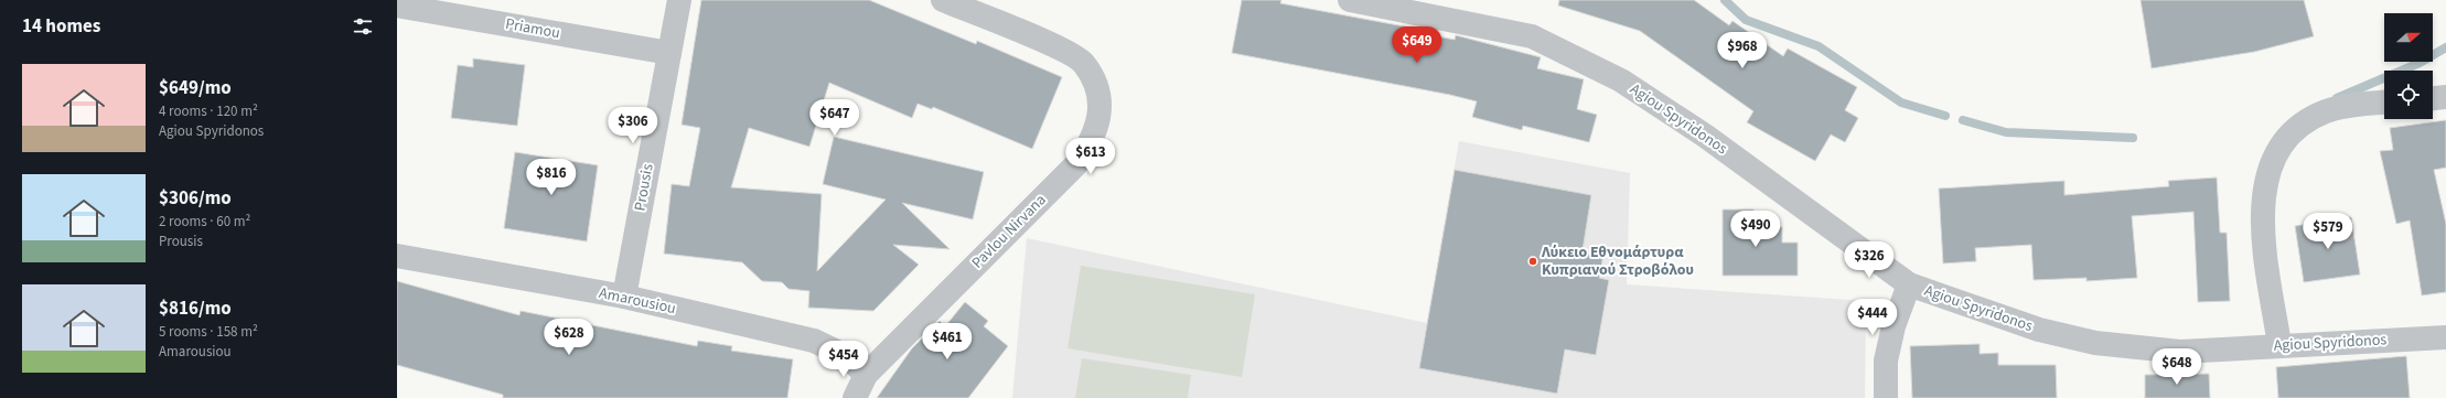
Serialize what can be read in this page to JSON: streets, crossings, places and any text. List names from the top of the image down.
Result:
{
  "streets": {
    "street": [
      "Priamou",
      "Agiou Spyridonos",
      "Prousis",
      "Pavlou Nirvana",
      "Amarousiou"
    ]
  },
  "crossings": [
    ["Priamou", "Prousis"],
    ["Prousis", "Amarousiou"],
    ["Pavlou Nirvana", "Amarousiou"]
  ],
  "places": ["Λύκειο Εθνομάρτυρα Κυπριανού Στροβόλου"],
  "north": "right",
  "page": {
    "heading": "14 homes",
    "price": [
      "$649",
      "$968",
      "$647",
      "$306",
      "$613",
      "$816",
      "$490",
      "$579",
      "$326",
      "$444",
      "$628",
      "$461",
      "$454",
      "$648"
    ],
    "list": [
      {
        "name": "$649/mo",
        "note": "4 rooms · 120 m² · Agiou Spyridonos"
      },
      {
        "name": "$306/mo",
        "note": "2 rooms · 60 m² · Prousis"
      },
      {
        "name": "$816/mo",
        "note": "5 rooms · 158 m² · Amarousiou"
      }
    ]
  }
}
